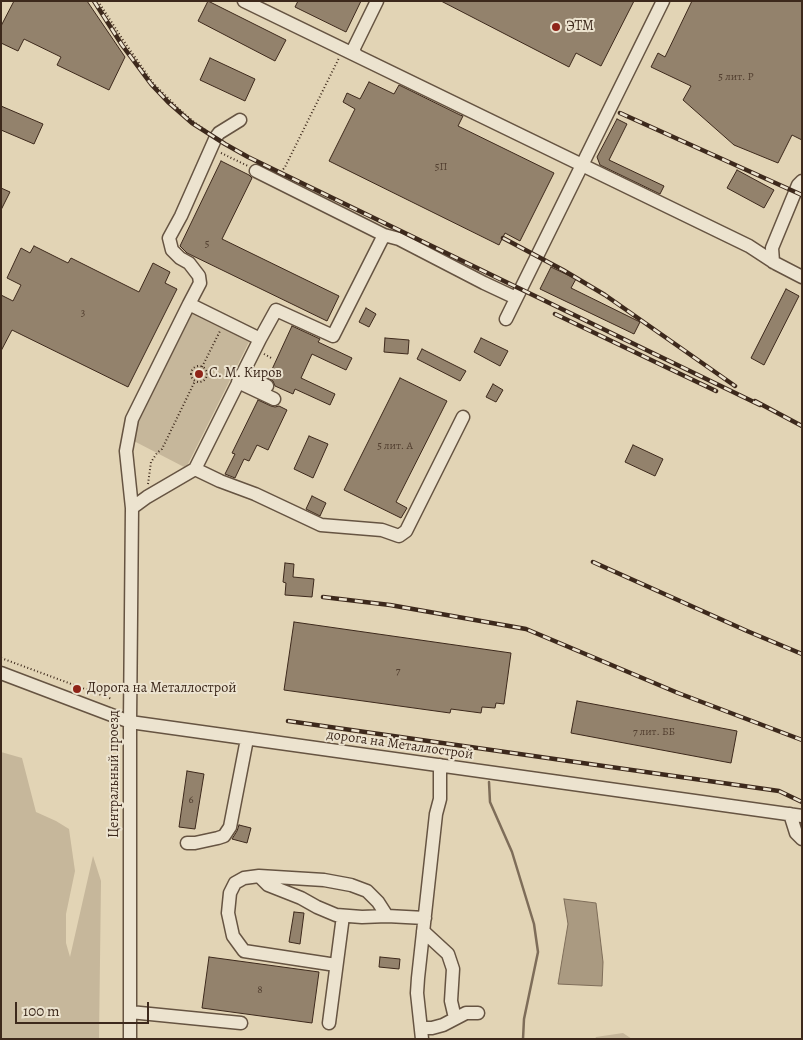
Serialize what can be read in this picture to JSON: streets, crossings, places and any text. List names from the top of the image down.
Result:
{
  "streets": {
    "street": ["дорога на Металлострой", "Центральный проезд"]
  },
  "crossings": [
    ["дорога на Металлострой", "Центральный проезд"]
  ],
  "places": ["ЭТМ", "С. М. Киров", "Дорога на Металлострой"],
  "house_numbers": [
    "5 лит. Р",
    "5П",
    "5",
    "3",
    "5 лит. А",
    "7",
    "7 лит. ББ",
    "6",
    "8"
  ],
  "scale_bar": "100 m"
}
